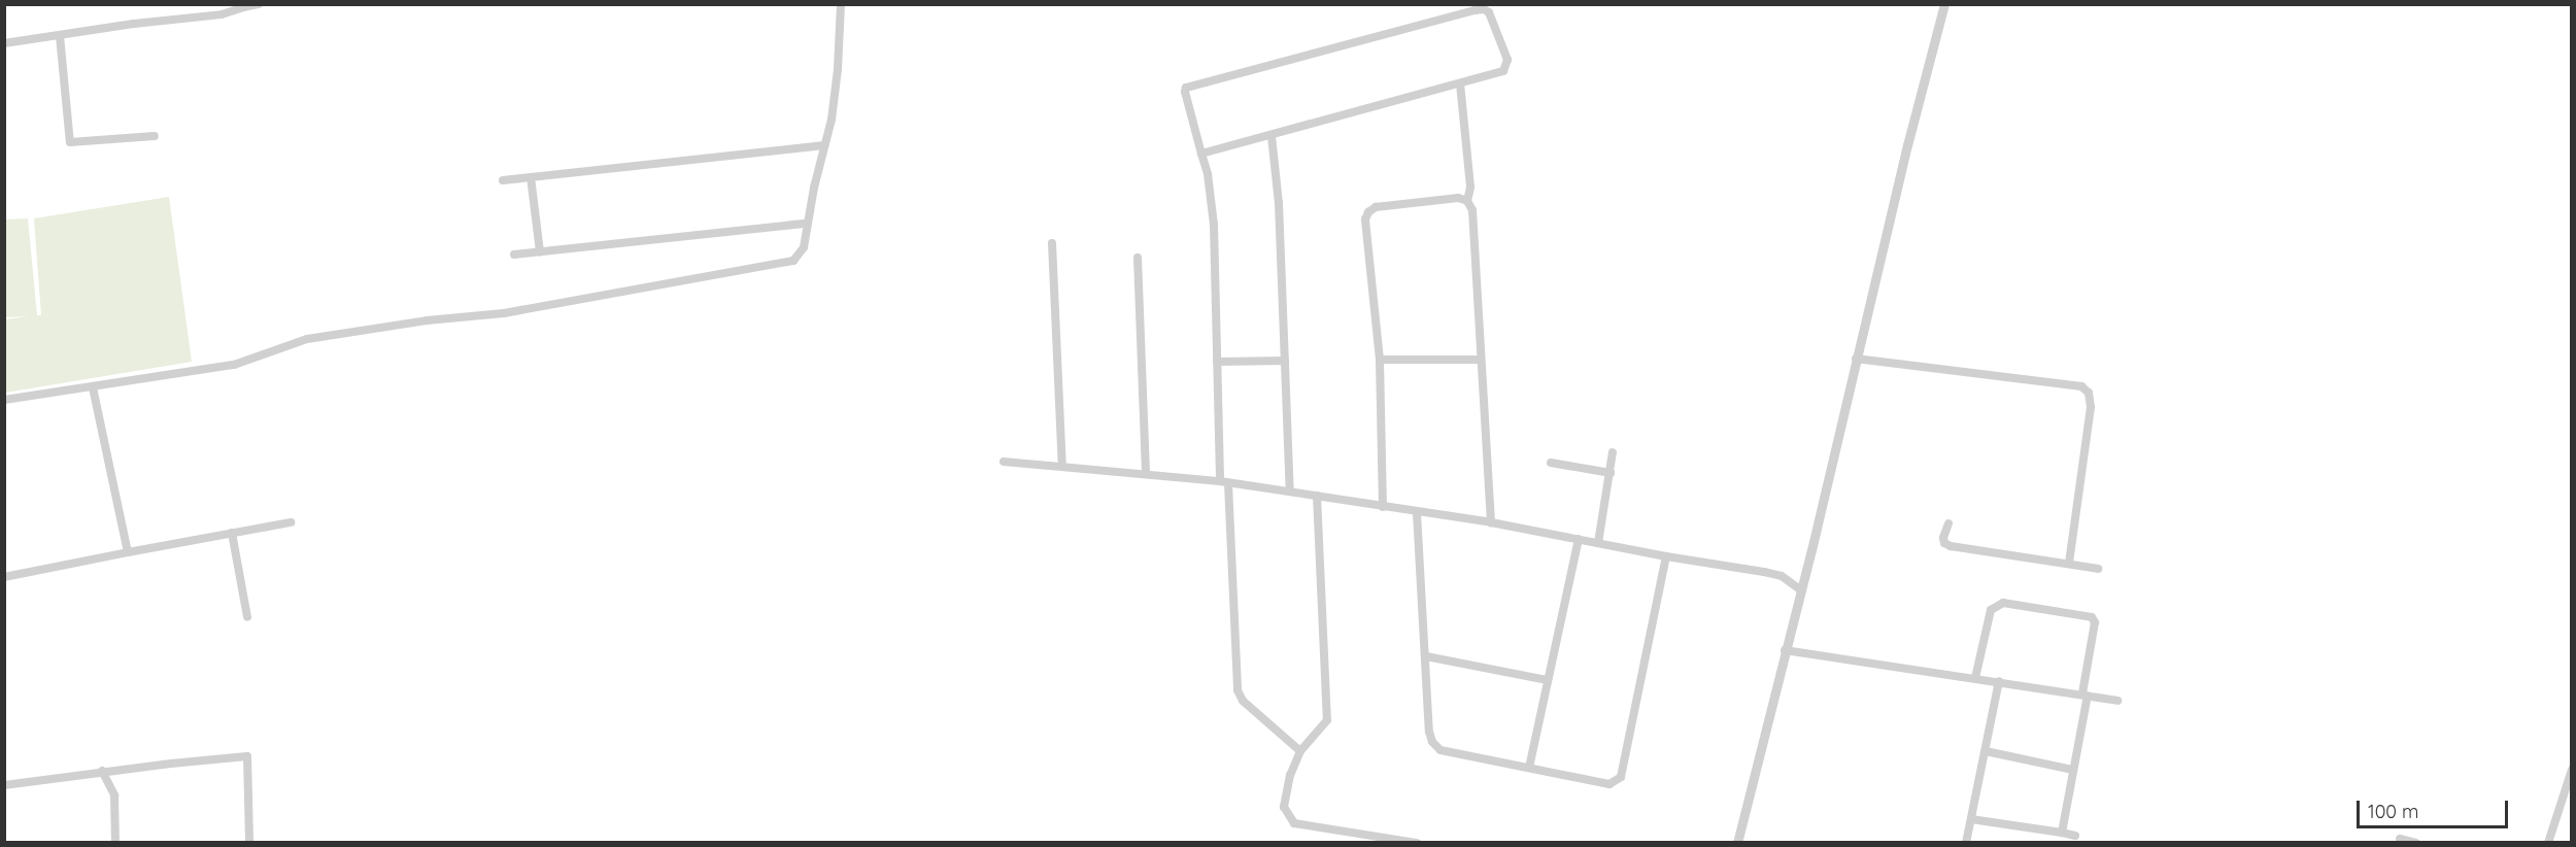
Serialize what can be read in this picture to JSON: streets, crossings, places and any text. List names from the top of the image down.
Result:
{
  "scale_bar": "100 m"
}
